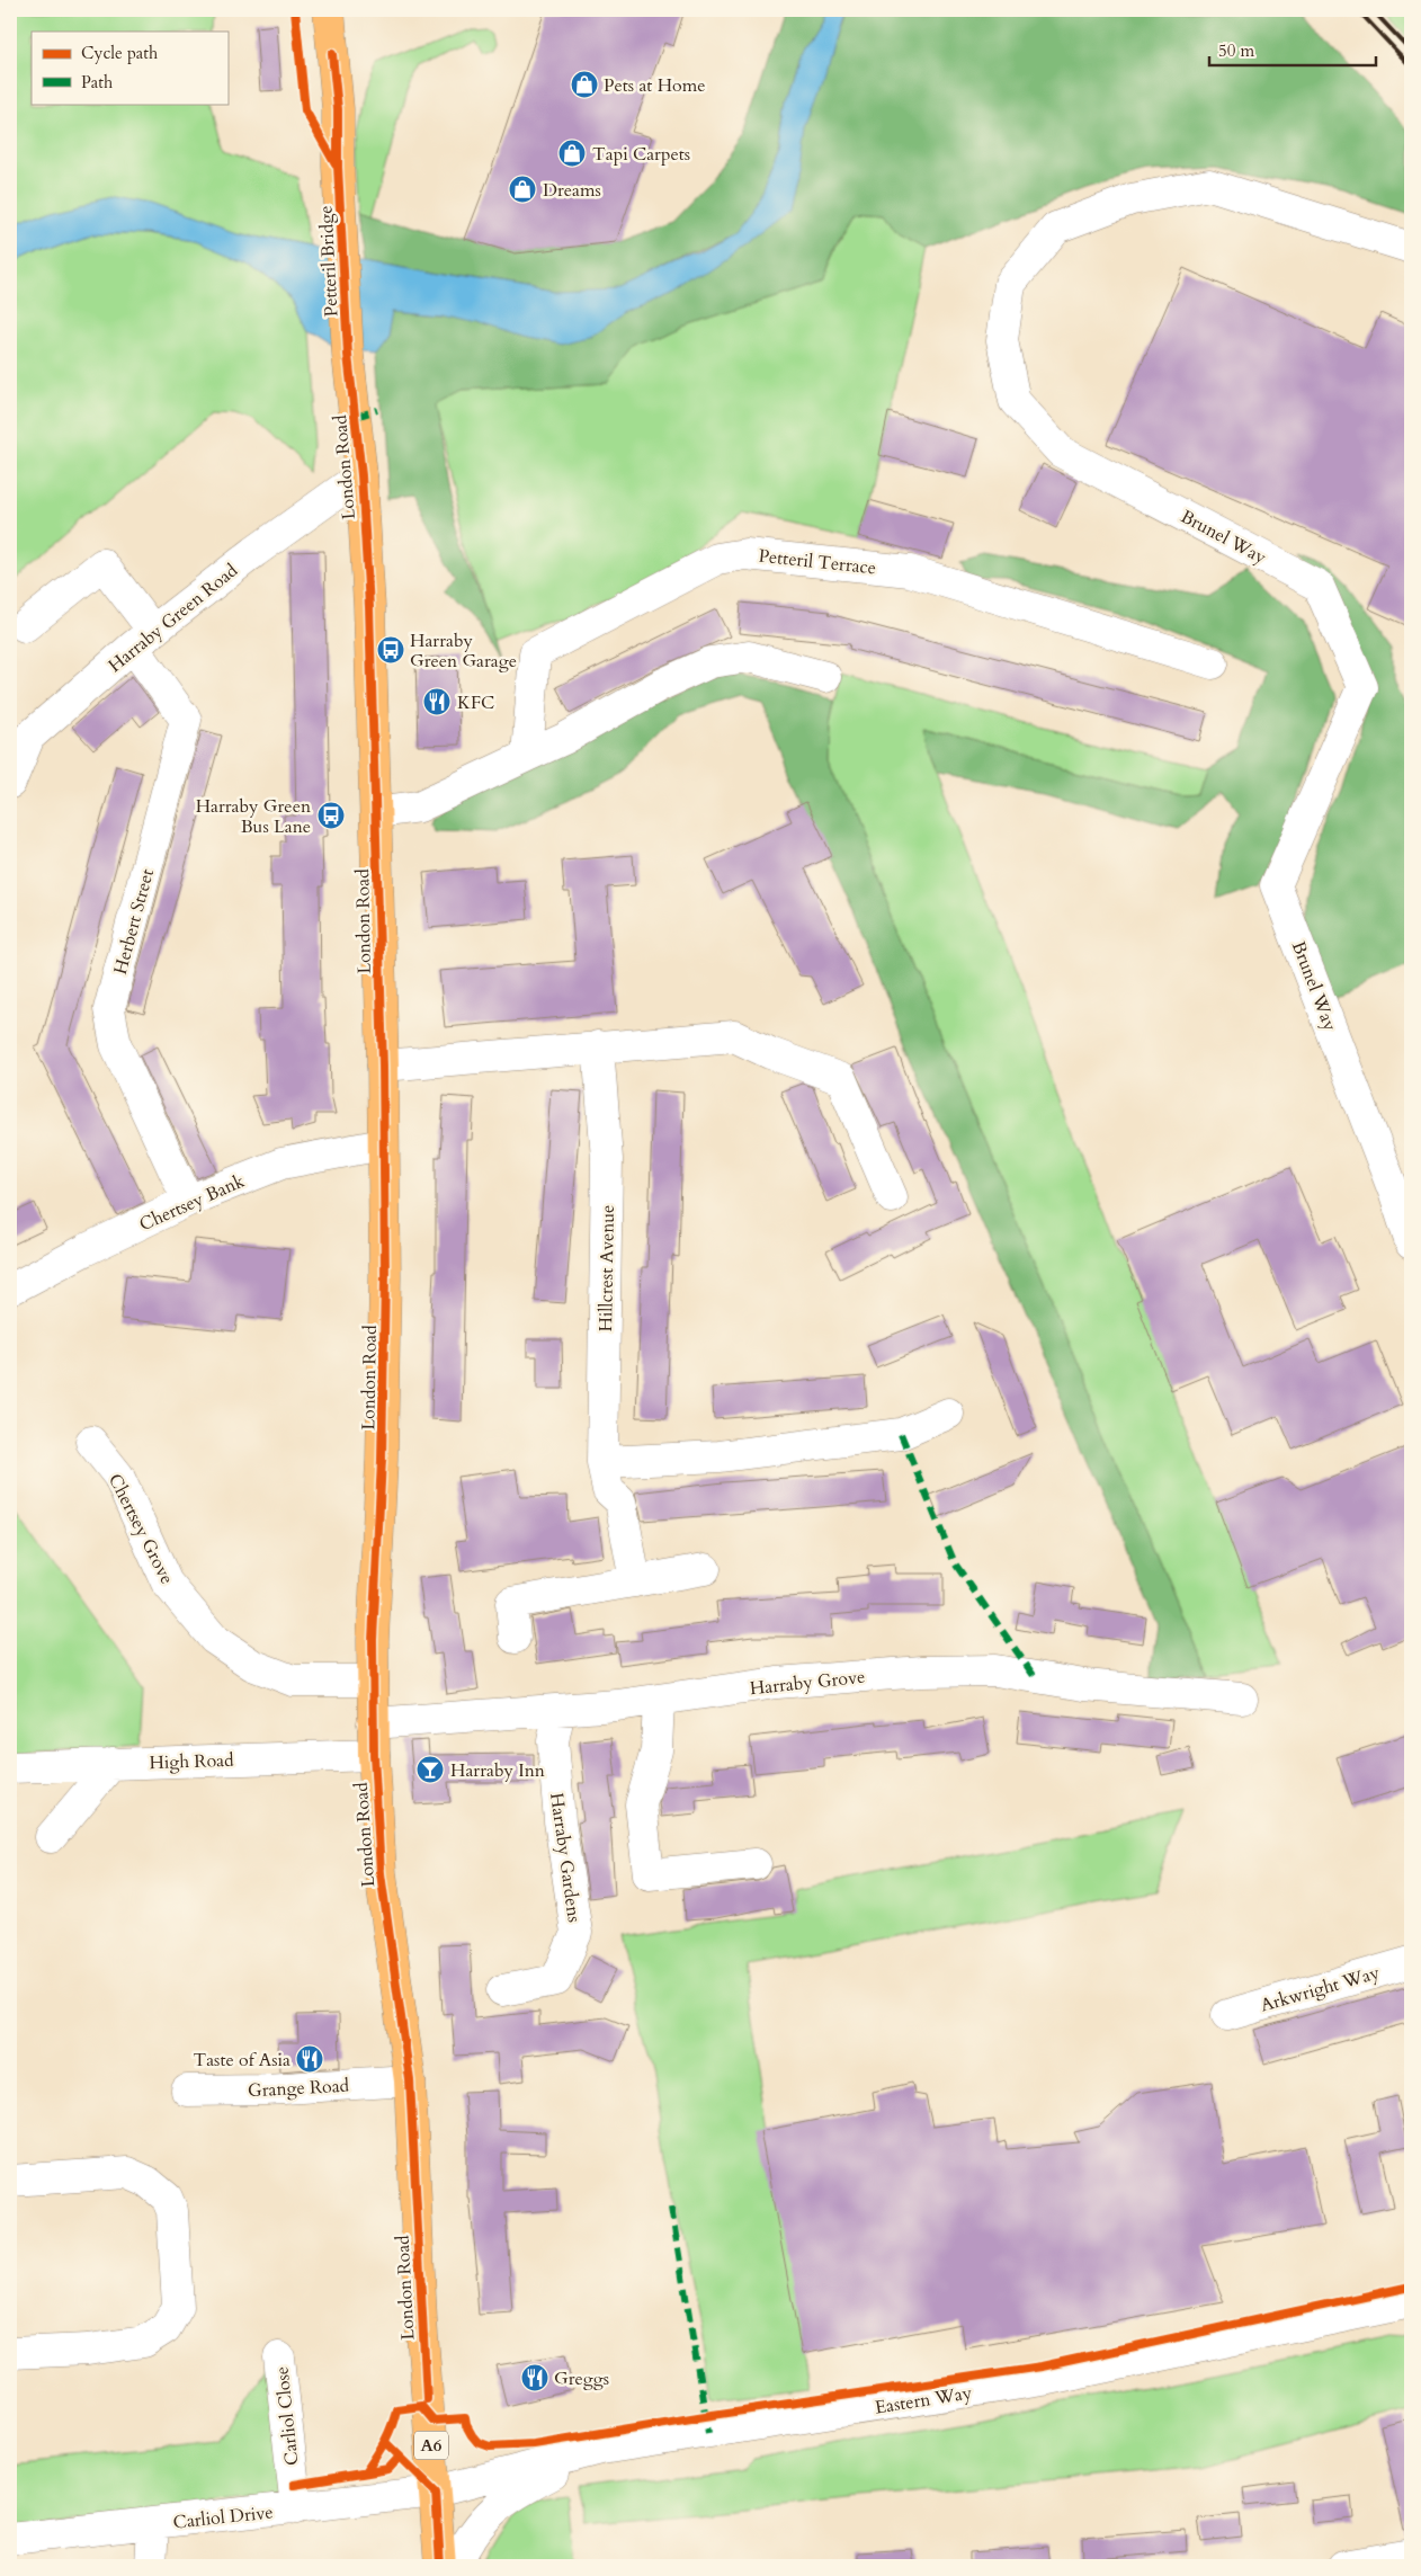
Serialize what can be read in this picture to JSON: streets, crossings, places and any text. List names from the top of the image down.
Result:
{
  "streets": {
    "main road": ["Petteril Bridge", "London Road", "A6"],
    "street": [
      "Brunel Way",
      "Petteril Terrace",
      "Harraby Green Road",
      "Herbert Street",
      "Chertsey Bank",
      "Hillcrest Avenue",
      "Chertsey Grove",
      "Harraby Grove",
      "High Road",
      "Harraby Gardens",
      "Arkwright Way",
      "Grange Road",
      "Eastern Way",
      "Carliol Close",
      "Carliol Drive"
    ]
  },
  "crossings": [
    ["Petteril Bridge", "London Road"],
    ["London Road", "Harraby Green Road"],
    ["London Road", "Chertsey Bank"],
    ["London Road", "Chertsey Grove"],
    ["London Road", "Harraby Grove"],
    ["London Road", "High Road"],
    ["London Road", "Grange Road"],
    ["London Road", "Eastern Way"],
    ["London Road", "Carliol Drive"],
    ["Harraby Green Road", "Herbert Street"],
    ["Herbert Street", "Chertsey Bank"],
    ["Harraby Grove", "Harraby Gardens"],
    ["Eastern Way", "Carliol Drive"],
    ["Carliol Close", "Carliol Drive"]
  ],
  "places": {
    "shop": ["Pets at Home", "Tapi Carpets", "Dreams"],
    "bus stop": ["Harraby Green Garage", "Harraby Green Bus Lane"],
    "restaurant": ["KFC", "Taste of Asia", "Greggs"],
    "bar": ["Harraby Inn"]
  },
  "legend": ["Cycle path", "Path"],
  "scale_bar": "50 m"
}
